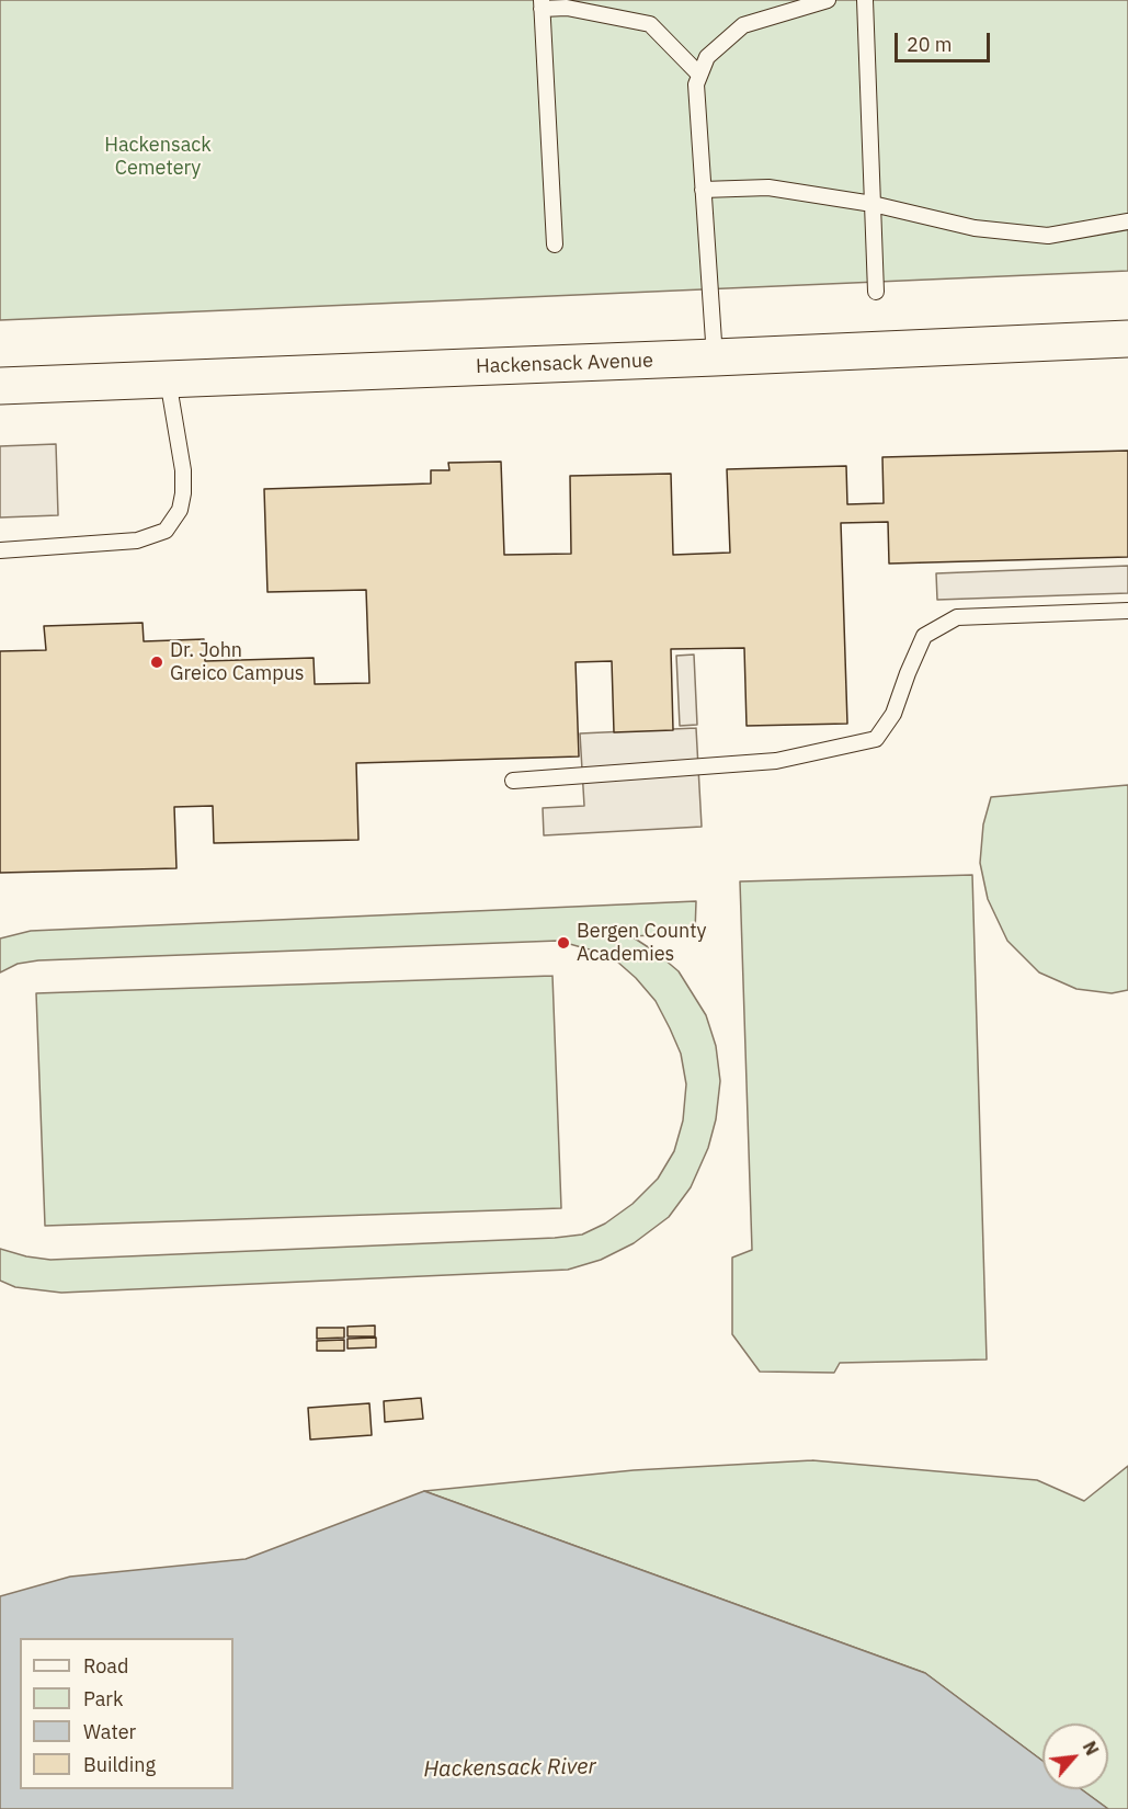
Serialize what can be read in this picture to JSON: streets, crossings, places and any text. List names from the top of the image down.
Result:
{
  "streets": {
    "main road": ["Hackensack Avenue"]
  },
  "water": ["Hackensack River"],
  "parks": ["Hackensack Cemetery"],
  "places": ["Dr. John Greico Campus", "Bergen County Academies"],
  "legend": [
    "Road",
    "Park",
    "Water",
    "Building"
  ],
  "scale_bar": "20 m",
  "north": "top right"
}
